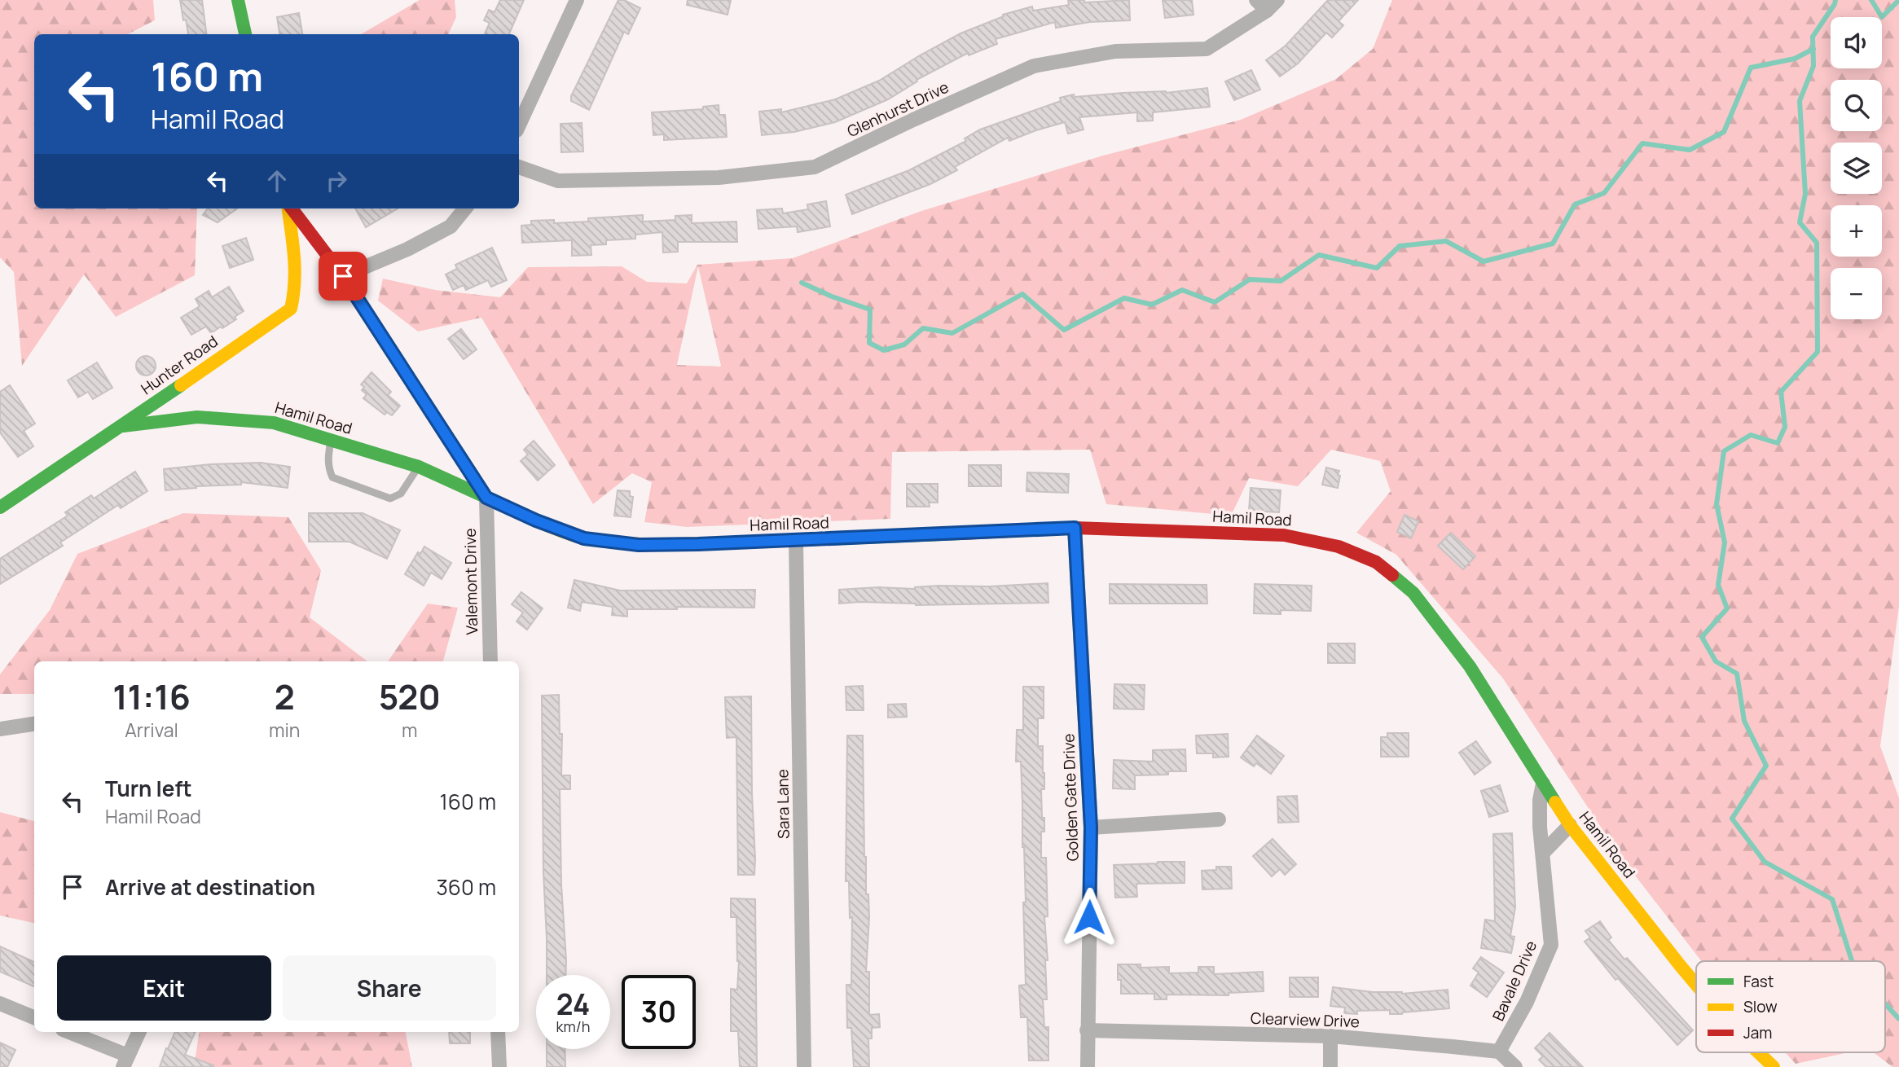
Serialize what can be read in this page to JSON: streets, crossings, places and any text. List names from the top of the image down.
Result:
{
  "streets": {
    "street": [
      "Glenhurst Drive",
      "Hunter Road",
      "Hamil Road",
      "Valemont Drive",
      "Golden Gate Drive",
      "Sara Lane",
      "Bavale Drive",
      "Clearview Drive"
    ]
  },
  "crossings": [
    ["Hunter Road", "Hamil Road"],
    ["Hamil Road", "Valemont Drive"],
    ["Hamil Road", "Golden Gate Drive"],
    ["Hamil Road", "Sara Lane"],
    ["Hamil Road", "Bavale Drive"],
    ["Golden Gate Drive", "Clearview Drive"],
    ["Bavale Drive", "Clearview Drive"]
  ],
  "legend": ["Fast", "Slow", "Jam"],
  "page": {
    "map_buttons": ["+", "−"],
    "turn": ["160 m", "Hamil Road"],
    "eta": [
      "11:16",
      "Arrival",
      "2",
      "min",
      "520",
      "m"
    ],
    "list": [
      {
        "name": "Turn left",
        "note": "Hamil Road",
        "value": "160 m"
      },
      {
        "name": "Arrive at destination",
        "value": "360 m"
      }
    ],
    "buttons": ["Exit", "Share"],
    "speed": "24 km/h",
    "limit": "30"
  }
}
